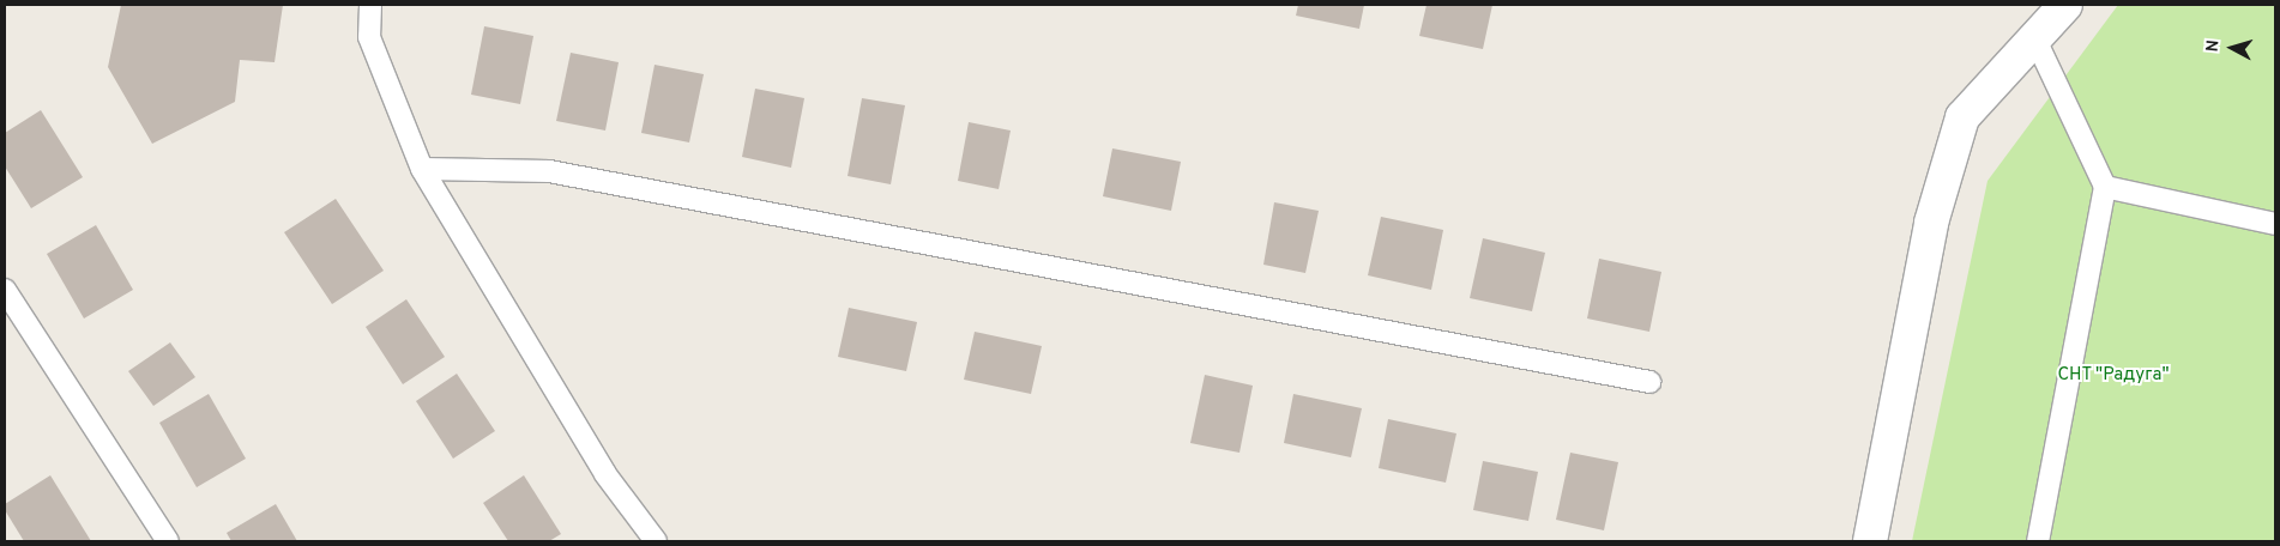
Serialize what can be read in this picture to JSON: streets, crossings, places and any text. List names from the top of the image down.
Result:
{
  "parks": ["СНТ \"Радуга\""],
  "north": "left"
}
